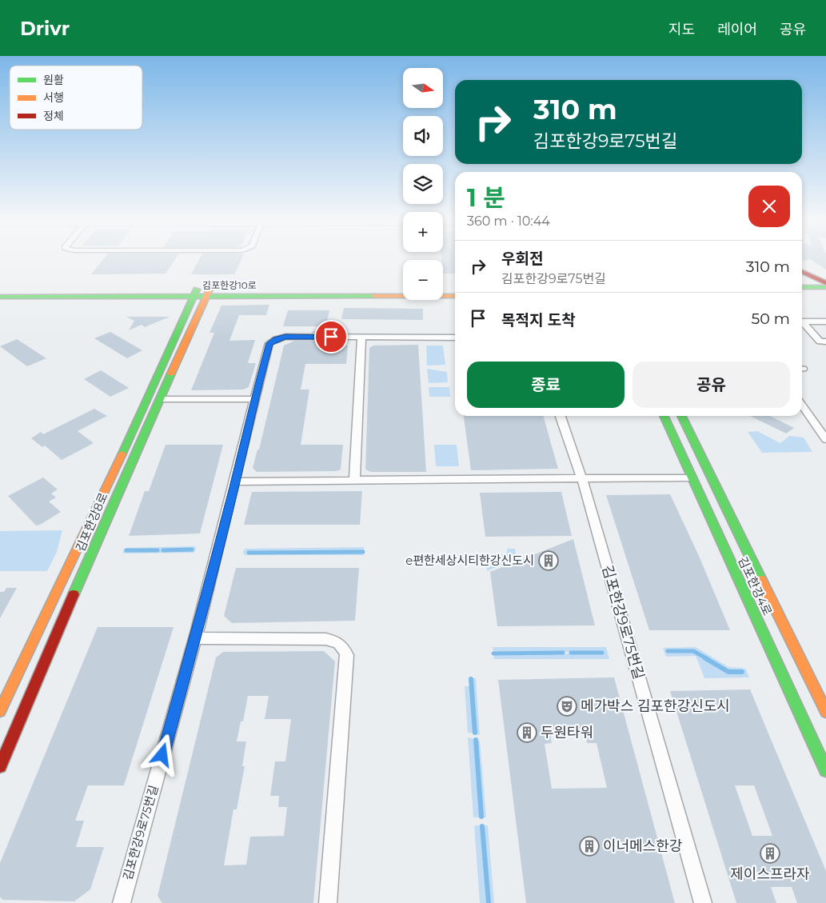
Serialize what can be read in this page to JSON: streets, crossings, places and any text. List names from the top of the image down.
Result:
{
  "streets": {
    "street": [
      "김포한강10로",
      "김포한강8로",
      "김포한강4로",
      "김포한강9로75번길"
    ]
  },
  "crossings": [
    ["김포한강10로", "김포한강8로"]
  ],
  "places": {
    "building": [
      "e편한세상시티한강신도시",
      "두원타워",
      "이너메스한강",
      "제이스프라자"
    ],
    "theatre": ["메가박스 김포한강신도시"]
  },
  "legend": ["원활", "서행", "정체"],
  "north": "right",
  "page": {
    "header": "Drivr",
    "nav": ["지도", "레이어", "공유"],
    "map_buttons": ["+", "−"],
    "turn": ["310 m", "김포한강9로75번길"],
    "heading": ["1 분", "360 m · 10:44"],
    "list": [
      {
        "name": "우회전",
        "note": "김포한강9로75번길",
        "value": "310 m"
      },
      {
        "name": "목적지 도착",
        "value": "50 m"
      }
    ],
    "buttons": ["종료", "공유"]
  }
}
